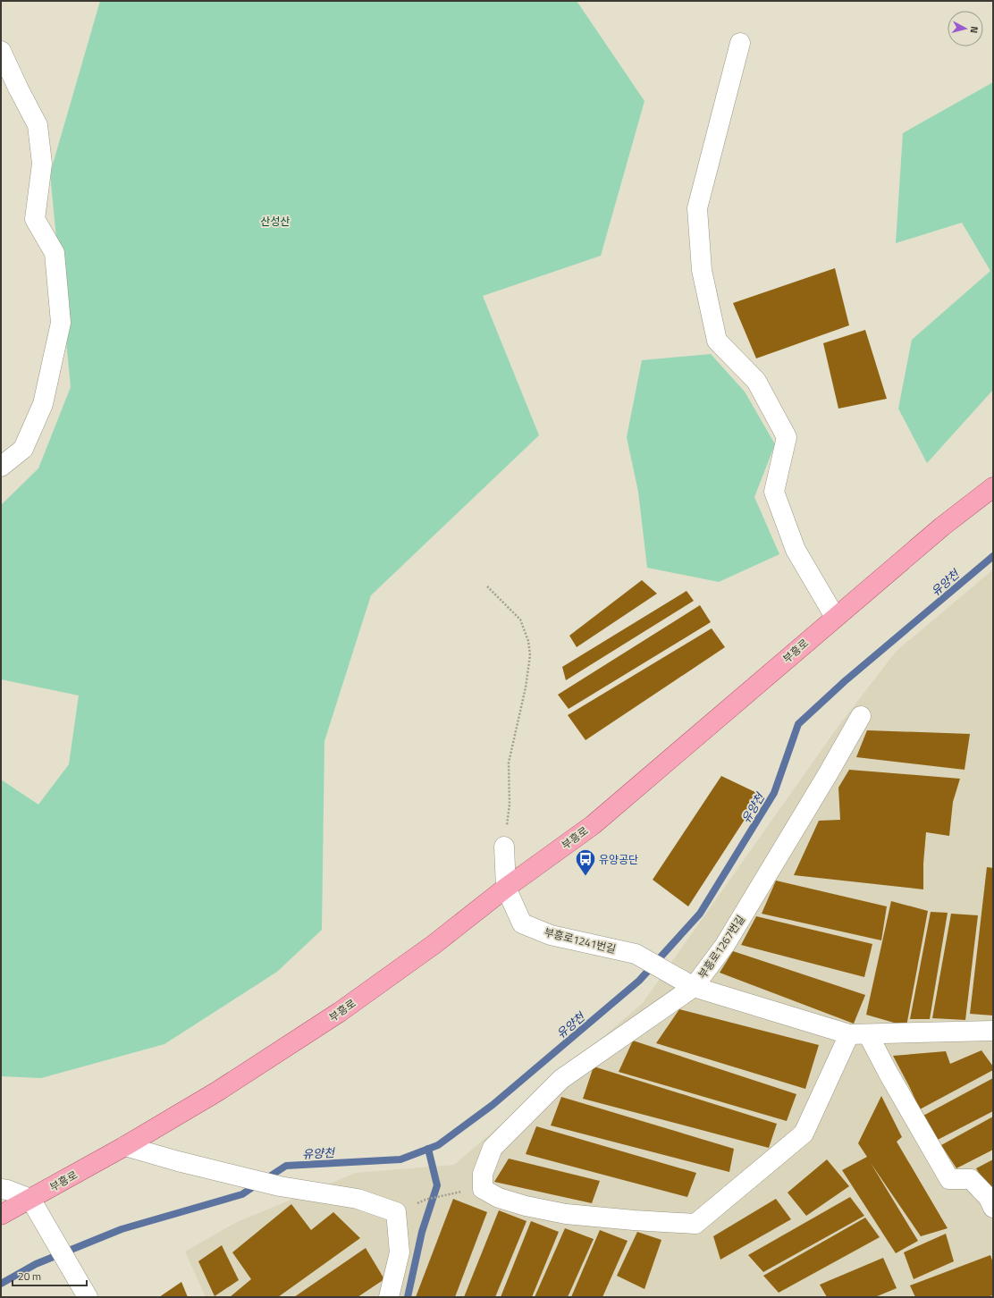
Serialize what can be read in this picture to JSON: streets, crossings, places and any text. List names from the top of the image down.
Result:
{
  "streets": {
    "main road": ["부흥로"],
    "street": ["부흥로1241번길", "부흥로1267번길"]
  },
  "crossings": [
    ["부흥로", "부흥로1241번길"],
    ["부흥로1241번길", "부흥로1267번길"]
  ],
  "water": ["유양천"],
  "parks": ["산성산"],
  "places": {
    "bus stop": ["유양공단"]
  },
  "scale_bar": "20 m",
  "north": "right"
}
